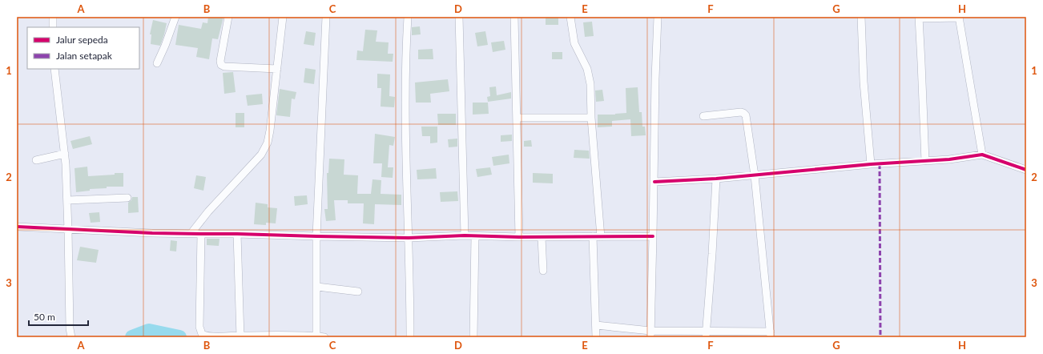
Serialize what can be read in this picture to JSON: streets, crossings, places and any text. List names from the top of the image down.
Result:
{
  "legend": ["Jalur sepeda", "Jalan setapak"],
  "scale_bar": "50 m",
  "grid": {
    "columns": [
      "A",
      "B",
      "C",
      "D",
      "E",
      "F",
      "G",
      "H"
    ],
    "rows": ["1", "2", "3"]
  }
}
